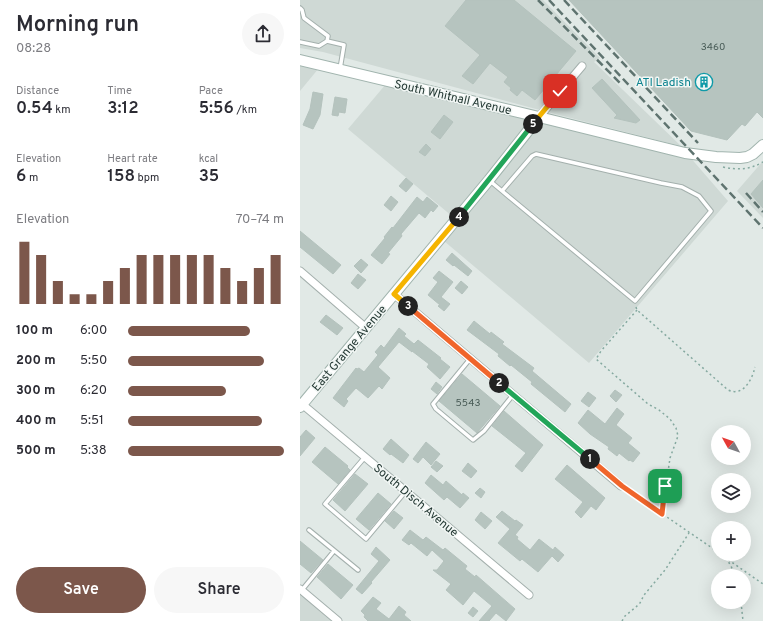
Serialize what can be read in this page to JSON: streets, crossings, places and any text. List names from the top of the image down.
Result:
{
  "streets": {
    "street": ["South Whitnall Avenue", "East Grange Avenue", "South Disch Avenue"]
  },
  "crossings": [
    ["South Whitnall Avenue", "East Grange Avenue"],
    ["East Grange Avenue", "South Disch Avenue"]
  ],
  "places": {
    "building": ["ATI Ladish"]
  },
  "house_numbers": ["3460", "5543"],
  "north": "top left",
  "page": {
    "heading": ["Morning run", "08:28"],
    "stats": [
      ["Distance", "0.54 km"],
      ["Time", "3:12"],
      ["Pace", "5:56 /km"],
      ["Elevation", "6 m"],
      ["Heart rate", "158 bpm"],
      ["kcal", "35"]
    ],
    "pins": [
      "5",
      "4",
      "3",
      "2",
      "1"
    ],
    "chart": ["Elevation", "70–74 m"],
    "list": [
      {
        "name": "100 m",
        "note": "6:00"
      },
      {
        "name": "200 m",
        "note": "5:50"
      },
      {
        "name": "300 m",
        "note": "6:20"
      },
      {
        "name": "400 m",
        "note": "5:51"
      },
      {
        "name": "500 m",
        "note": "5:38"
      }
    ],
    "map_buttons": ["+", "−"],
    "buttons": ["Save", "Share"]
  }
}
